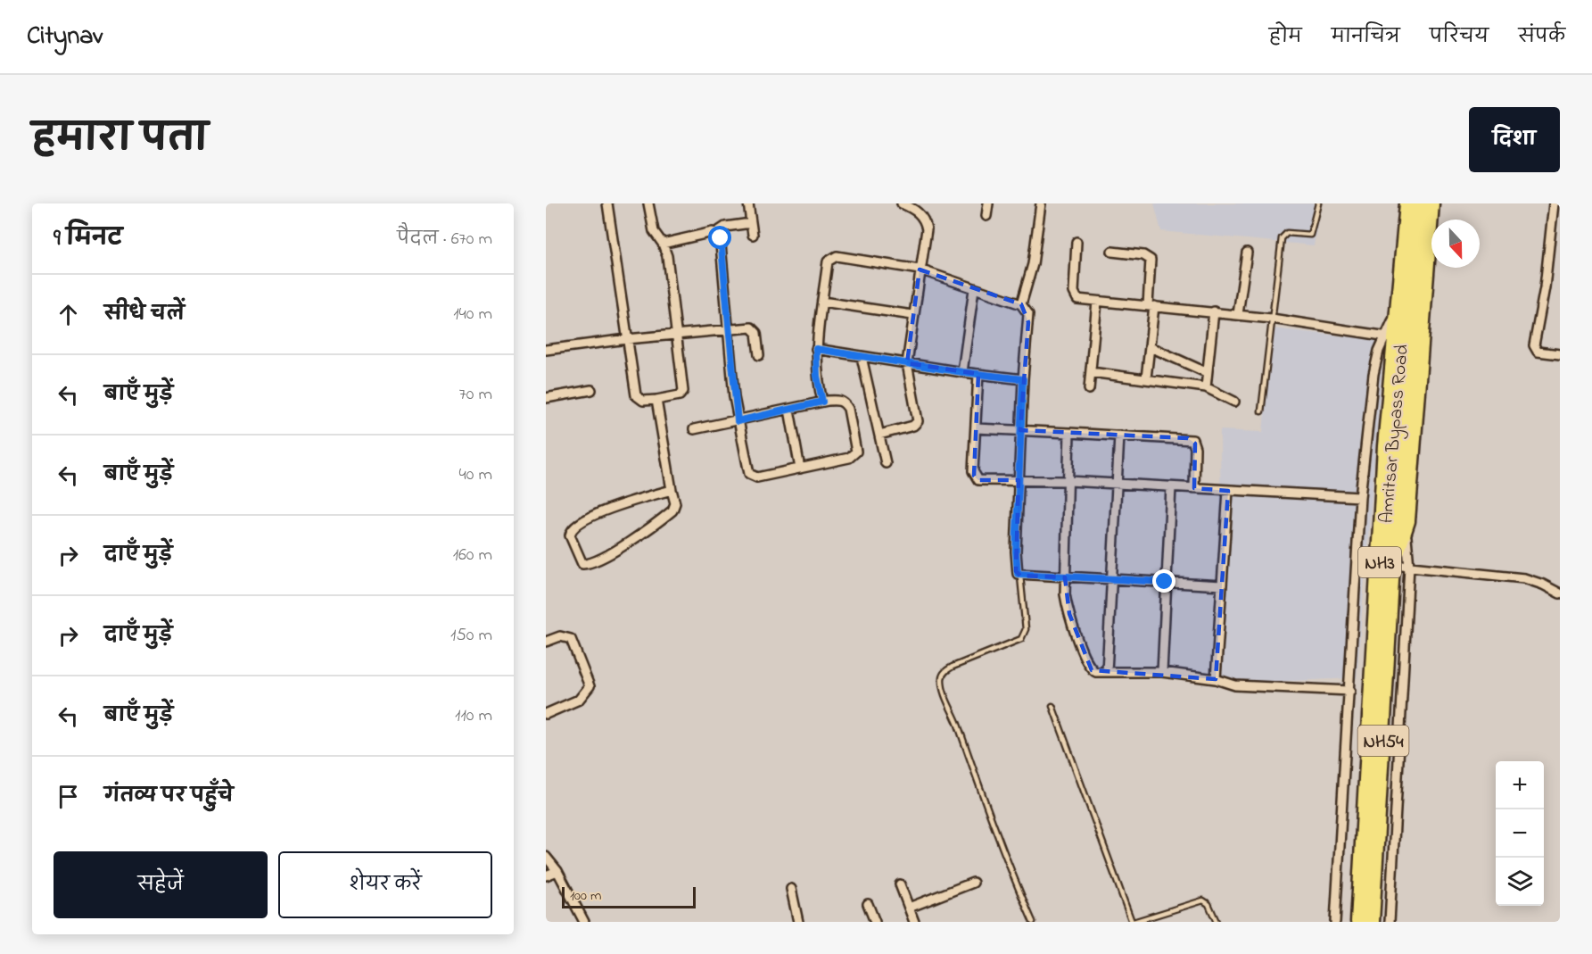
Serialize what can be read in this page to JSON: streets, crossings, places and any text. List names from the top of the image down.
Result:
{
  "streets": {
    "highway": ["Amritsar Bypass Road", "NH3", "NH54"]
  },
  "crossings": [
    ["Amritsar Bypass Road", "NH54"]
  ],
  "scale_bar": "100 m",
  "north": "bottom",
  "page": {
    "header": "Citynav",
    "nav": [
      "होम",
      "मानचित्र",
      "परिचय",
      "संपर्क"
    ],
    "title": "हमारा पता",
    "buttons": [
      "दिशा",
      ["सहेजें", "शेयर करें"]
    ],
    "heading": ["9 मिनट", "पैदल · 670 m"],
    "list": [
      ["सीधे चलें", "140 m"],
      ["बाएँ मुड़ें", "70 m"],
      ["बाएँ मुड़ें", "40 m"],
      ["दाएँ मुड़ें", "160 m"],
      ["दाएँ मुड़ें", "150 m"],
      ["बाएँ मुड़ें", "110 m"],
      "गंतव्य पर पहुँचे"
    ],
    "map_buttons": ["+", "−"],
    "scale": "100 m"
  }
}
